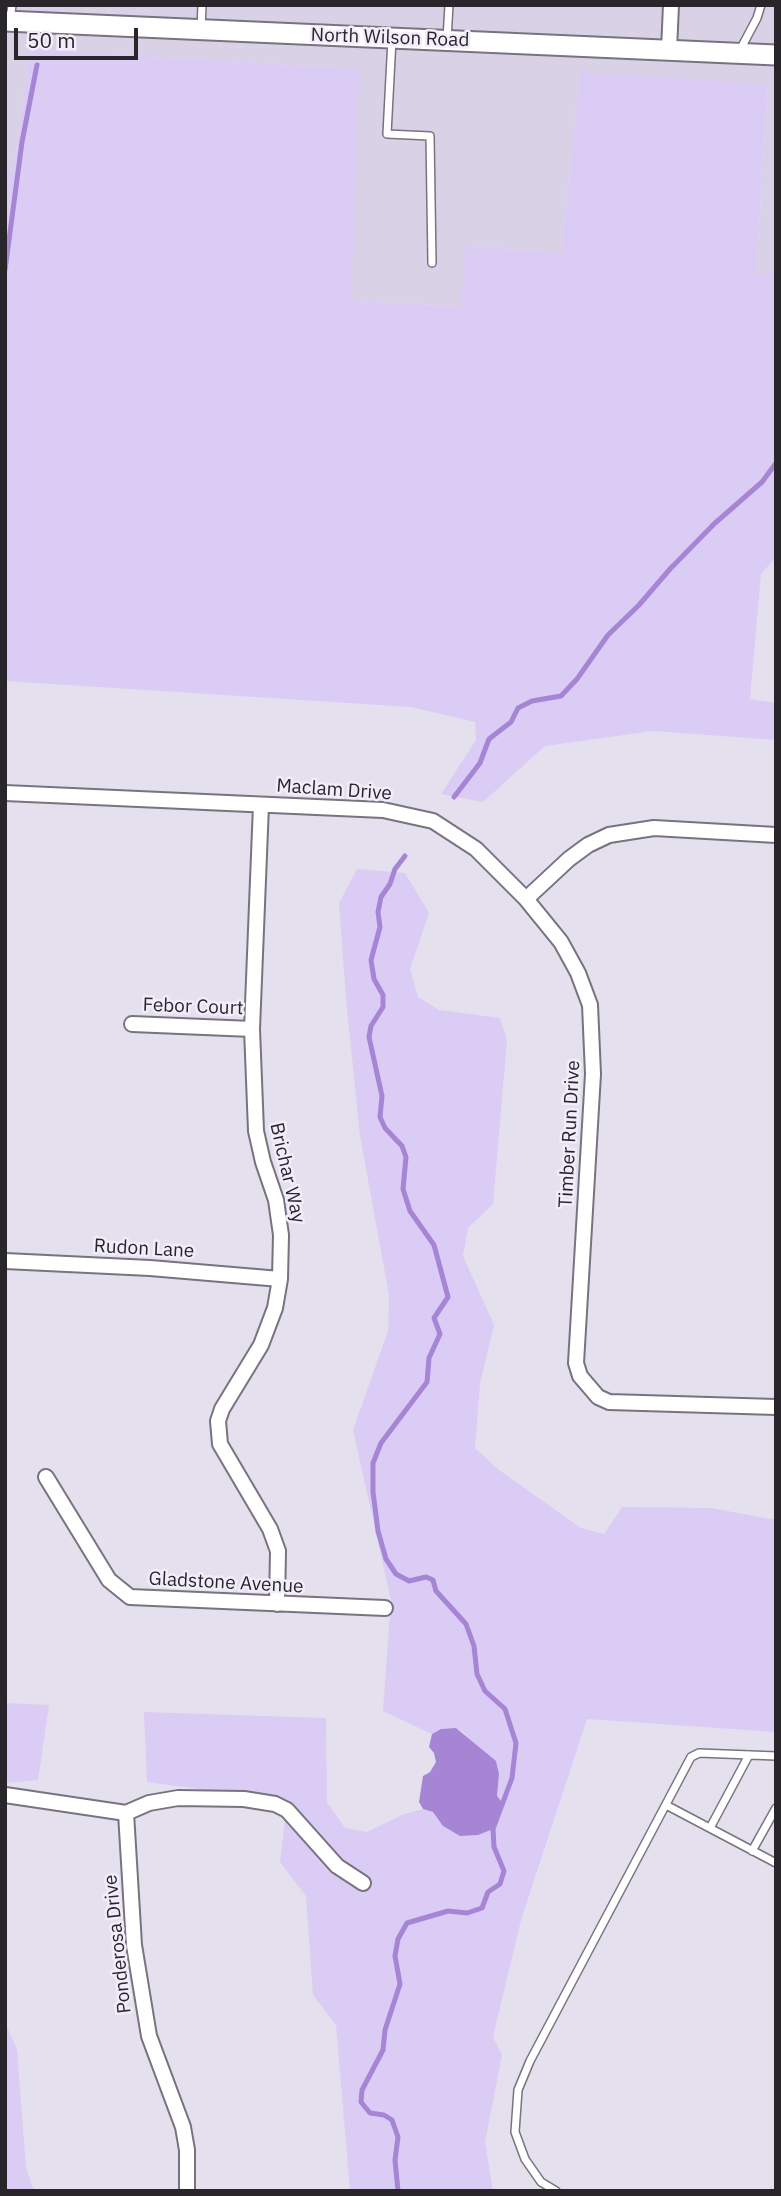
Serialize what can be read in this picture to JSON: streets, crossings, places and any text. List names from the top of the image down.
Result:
{
  "streets": {
    "main road": ["North Wilson Road"],
    "street": [
      "Maclam Drive",
      "Febor Court",
      "Timber Run Drive",
      "Brichar Way",
      "Rudon Lane",
      "Gladstone Avenue",
      "Ponderosa Drive"
    ]
  },
  "crossings": [
    ["Maclam Drive", "Timber Run Drive"],
    ["Maclam Drive", "Brichar Way"],
    ["Febor Court", "Brichar Way"],
    ["Brichar Way", "Rudon Lane"],
    ["Brichar Way", "Gladstone Avenue"]
  ],
  "scale_bar": "50 m"
}
